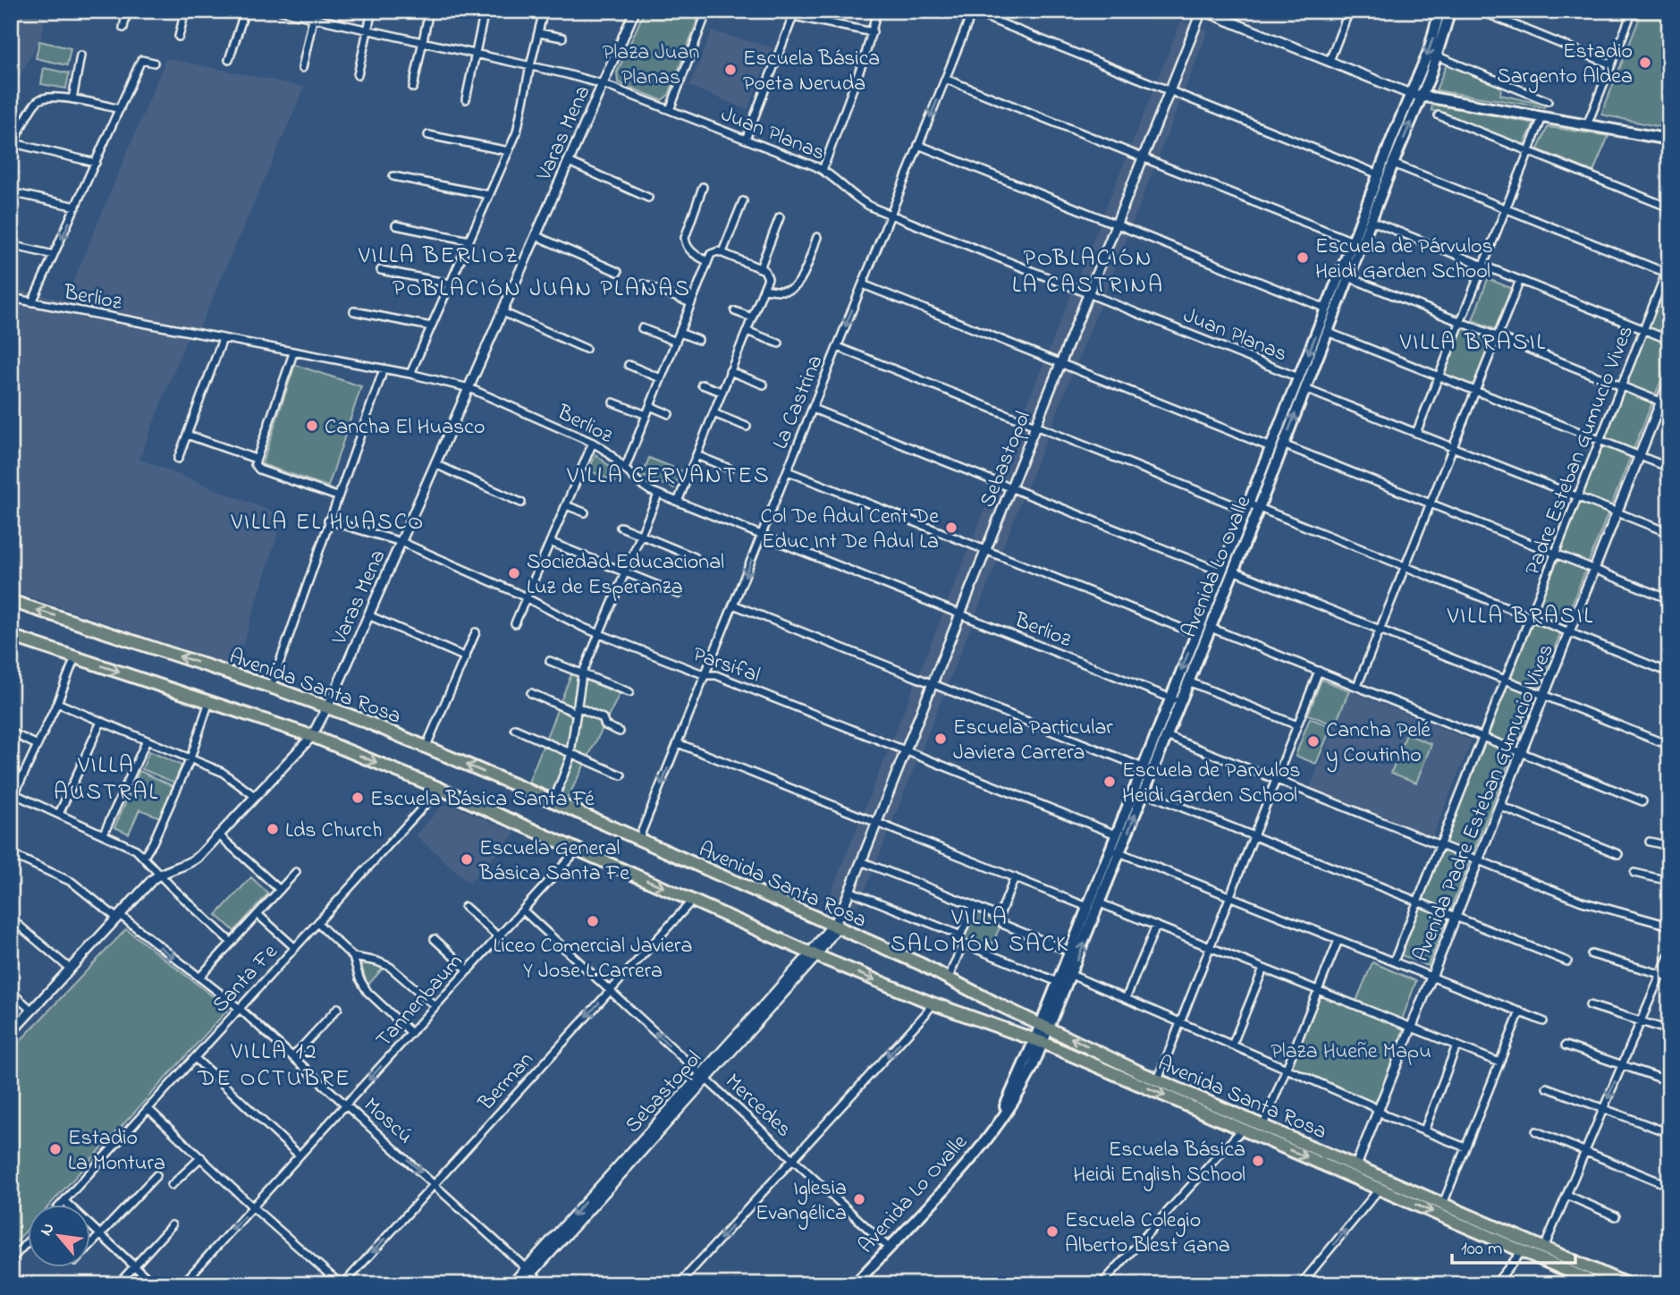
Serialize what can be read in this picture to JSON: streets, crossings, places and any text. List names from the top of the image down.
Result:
{
  "streets": {
    "main road": ["Avenida Lo Ovalle", "Avenida Santa Rosa"],
    "street": [
      "Varas Mena",
      "Juan Planas",
      "Berlioz",
      "La Castrina",
      "Padre Esteban Gumucio Vives",
      "Sebastopol",
      "Parsifal",
      "Avenida Padre Esteban Gumucio Vives",
      "Santa Fe",
      "Tannenbaum",
      "Berman",
      "Mercedes",
      "Moscú"
    ]
  },
  "crossings": [
    ["Varas Mena", "Juan Planas"],
    ["Varas Mena", "Berlioz"],
    ["Varas Mena", "Parsifal"],
    ["Varas Mena", "Avenida Santa Rosa"],
    ["Varas Mena", "Moscú"],
    ["Juan Planas", "La Castrina"],
    ["Juan Planas", "Sebastopol"],
    ["Juan Planas", "Avenida Lo Ovalle"],
    ["Berlioz", "La Castrina"],
    ["Berlioz", "Sebastopol"],
    ["Berlioz", "Avenida Lo Ovalle"],
    ["La Castrina", "Parsifal"],
    ["La Castrina", "Avenida Santa Rosa"],
    ["Sebastopol", "Parsifal"],
    ["Sebastopol", "Avenida Santa Rosa"],
    ["Sebastopol", "Mercedes"],
    ["Sebastopol", "Moscú"],
    ["Avenida Lo Ovalle", "Parsifal"],
    ["Avenida Lo Ovalle", "Avenida Santa Rosa"],
    ["Avenida Lo Ovalle", "Mercedes"],
    ["Avenida Santa Rosa", "Avenida Padre Esteban Gumucio Vives"],
    ["Avenida Santa Rosa", "Santa Fe"],
    ["Avenida Santa Rosa", "Tannenbaum"],
    ["Avenida Santa Rosa", "Berman"],
    ["Santa Fe", "Moscú"],
    ["Tannenbaum", "Mercedes"],
    ["Tannenbaum", "Moscú"],
    ["Berman", "Mercedes"],
    ["Berman", "Moscú"]
  ],
  "one_way": ["La Castrina", "Berman"],
  "districts": [
    "VILLA BERLIOZ",
    "POBLACIÓN LA CASTRINA",
    "POBLACIÓN JUAN PLANAS",
    "VILLA BRASIL",
    "VILLA CERVANTES",
    "VILLA EL HUASCO",
    "VILLA BRASIL",
    "VILLA AUSTRAL",
    "VILLA SALOMÓN SACK",
    "VILLA 12 DE OCTUBRE"
  ],
  "parks": ["Plaza Juan Planas", "Plaza Hueñe Mapu"],
  "places": [
    "Estadio Sargento Aldea",
    "Escuela Básica Poeta Neruda",
    "Escuela de Párvulos Heidi Garden School",
    "Cancha El Huasco",
    "Col De Adul Cent De Educ Int De Adul La",
    "Sociedad Educacional Luz de Esperanza",
    "Escuela Particular Javiera Carrera",
    "Cancha Pelé y Coutinho",
    "Escuela de Parvulos Heidi Garden School",
    "Escuela Básica Santa Fé",
    "Lds Church",
    "Escuela General Básica Santa Fe",
    "Liceo Comercial Javiera Y Jose L.Carrera",
    "Estadio La Montura",
    "Escuela Básica Heidi English School",
    "Iglesia Evangélica",
    "Escuela Colegio Alberto Blest Gana"
  ],
  "scale_bar": "100 m",
  "north": "top left"
}
